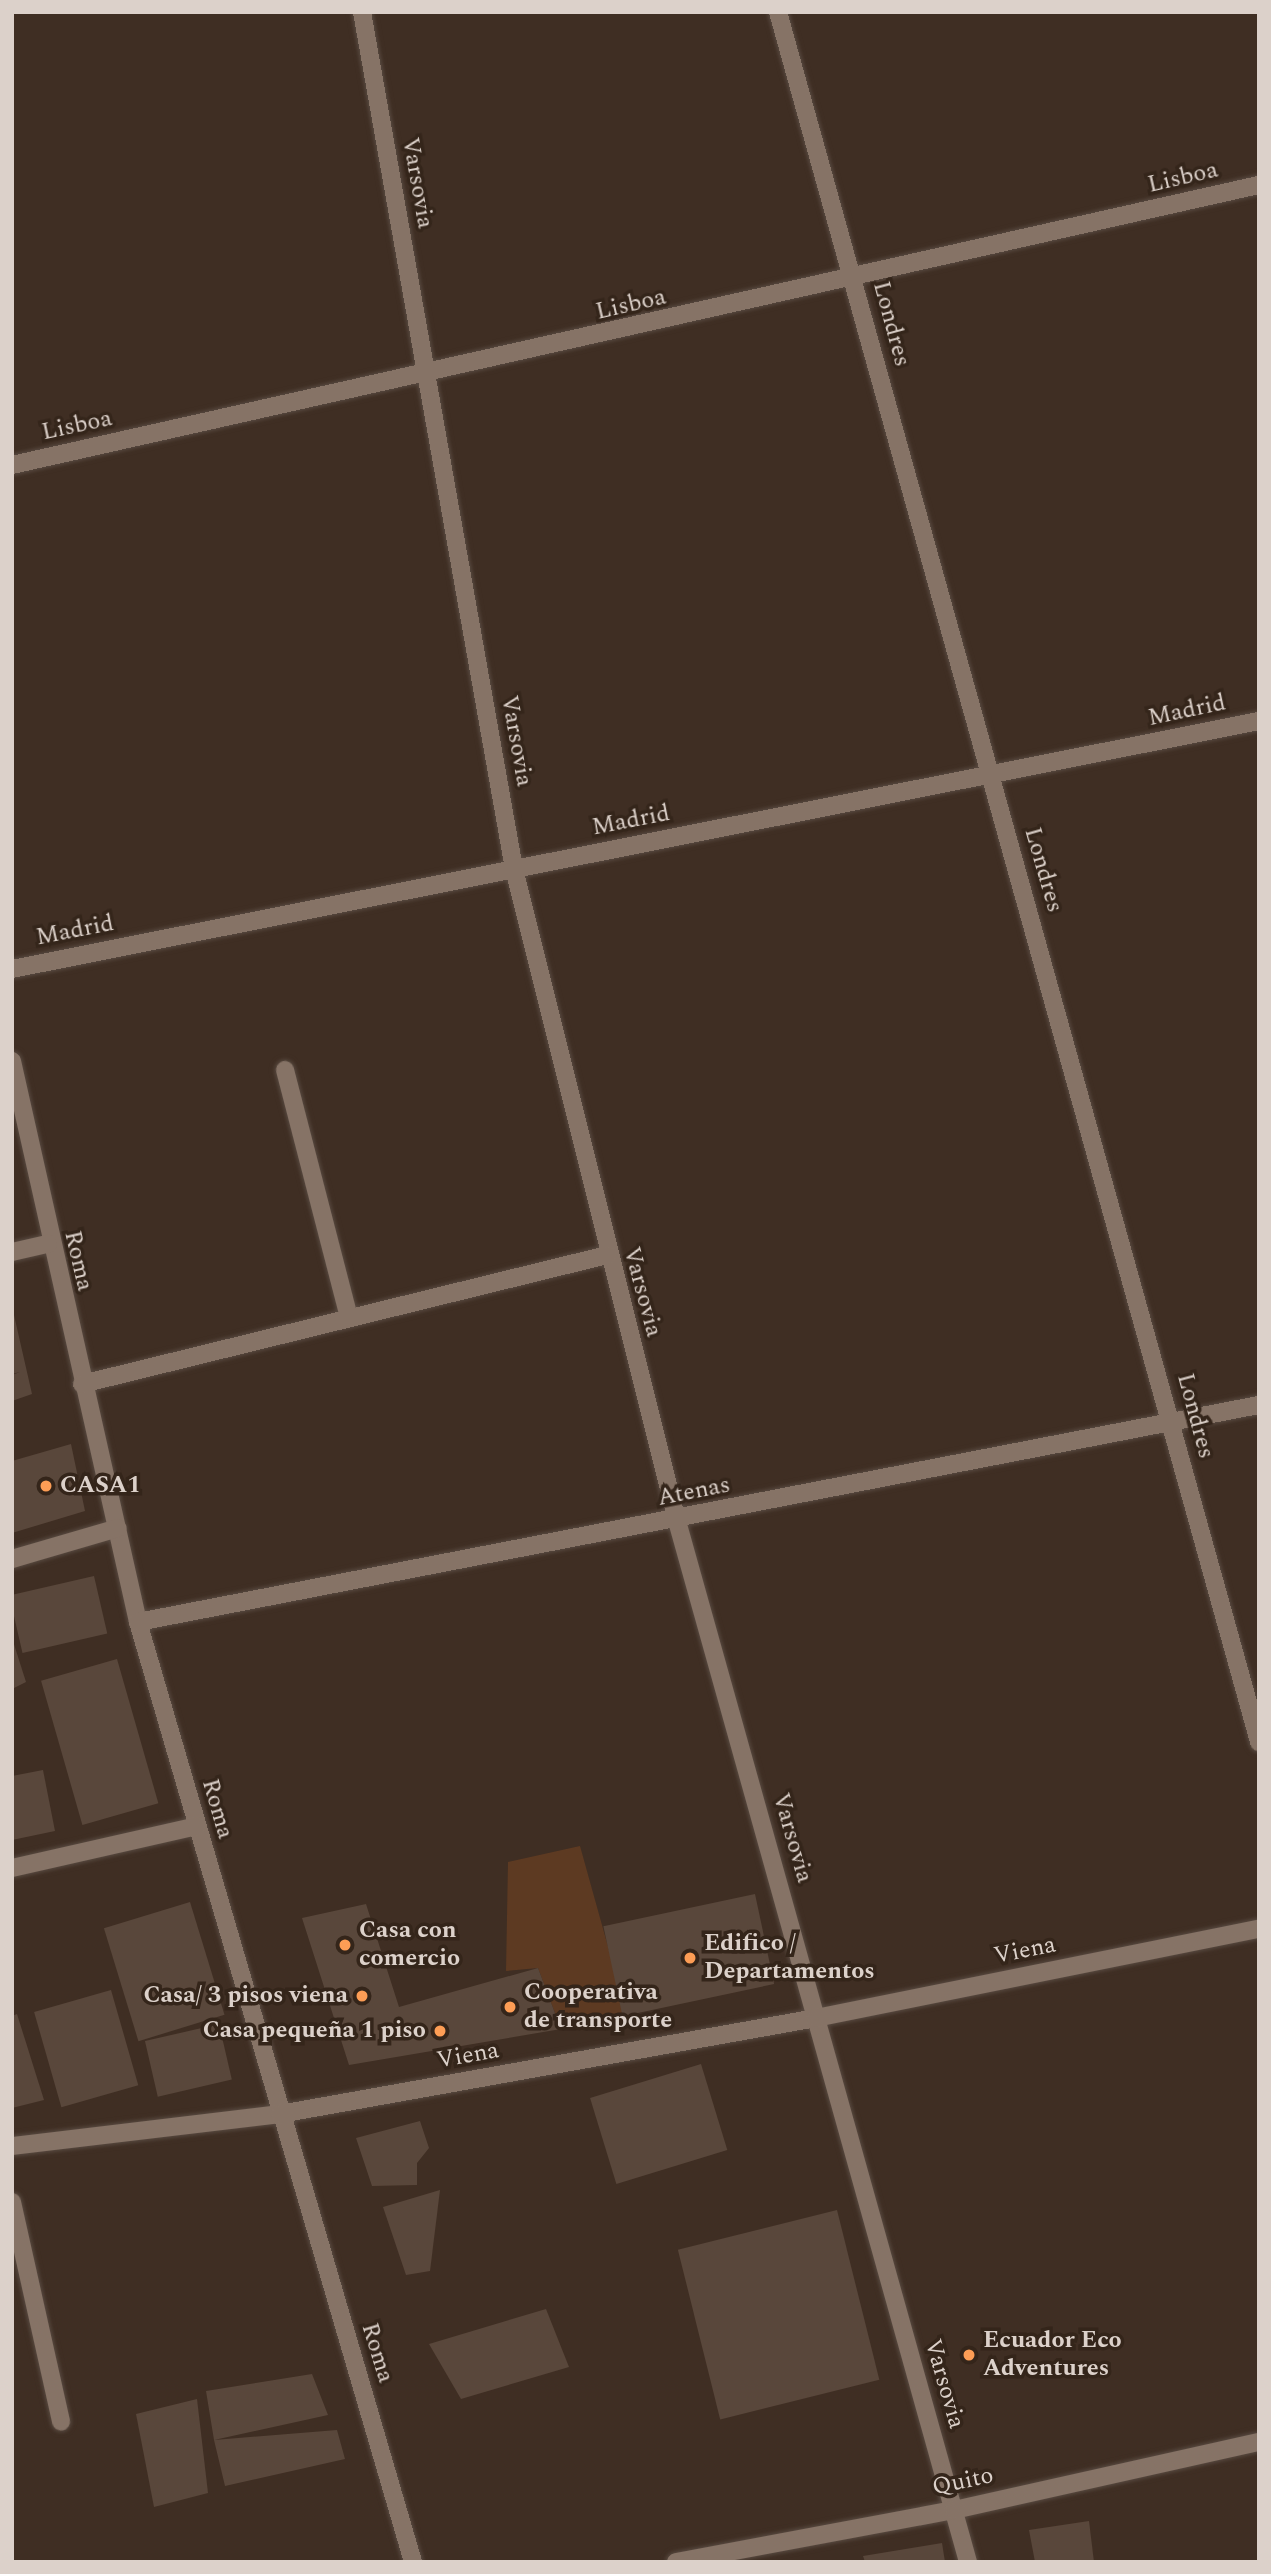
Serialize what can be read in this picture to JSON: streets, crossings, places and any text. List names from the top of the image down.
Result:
{
  "streets": {
    "street": [
      "Lisboa",
      "Varsovia",
      "Londres",
      "Madrid",
      "Roma",
      "Atenas",
      "Viena",
      "Quito"
    ]
  },
  "crossings": [
    ["Lisboa", "Varsovia"],
    ["Lisboa", "Londres"],
    ["Varsovia", "Madrid"],
    ["Varsovia", "Atenas"],
    ["Varsovia", "Viena"],
    ["Varsovia", "Quito"],
    ["Londres", "Madrid"],
    ["Londres", "Atenas"],
    ["Roma", "Atenas"],
    ["Roma", "Viena"]
  ],
  "places": [
    "CASA1",
    "Casa con comercio",
    "Edifico / Departamentos",
    "Casa/ 3 pisos viena",
    "Cooperativa de transporte",
    "Casa pequeña 1 piso",
    "Ecuador Eco Adventures"
  ]
}
